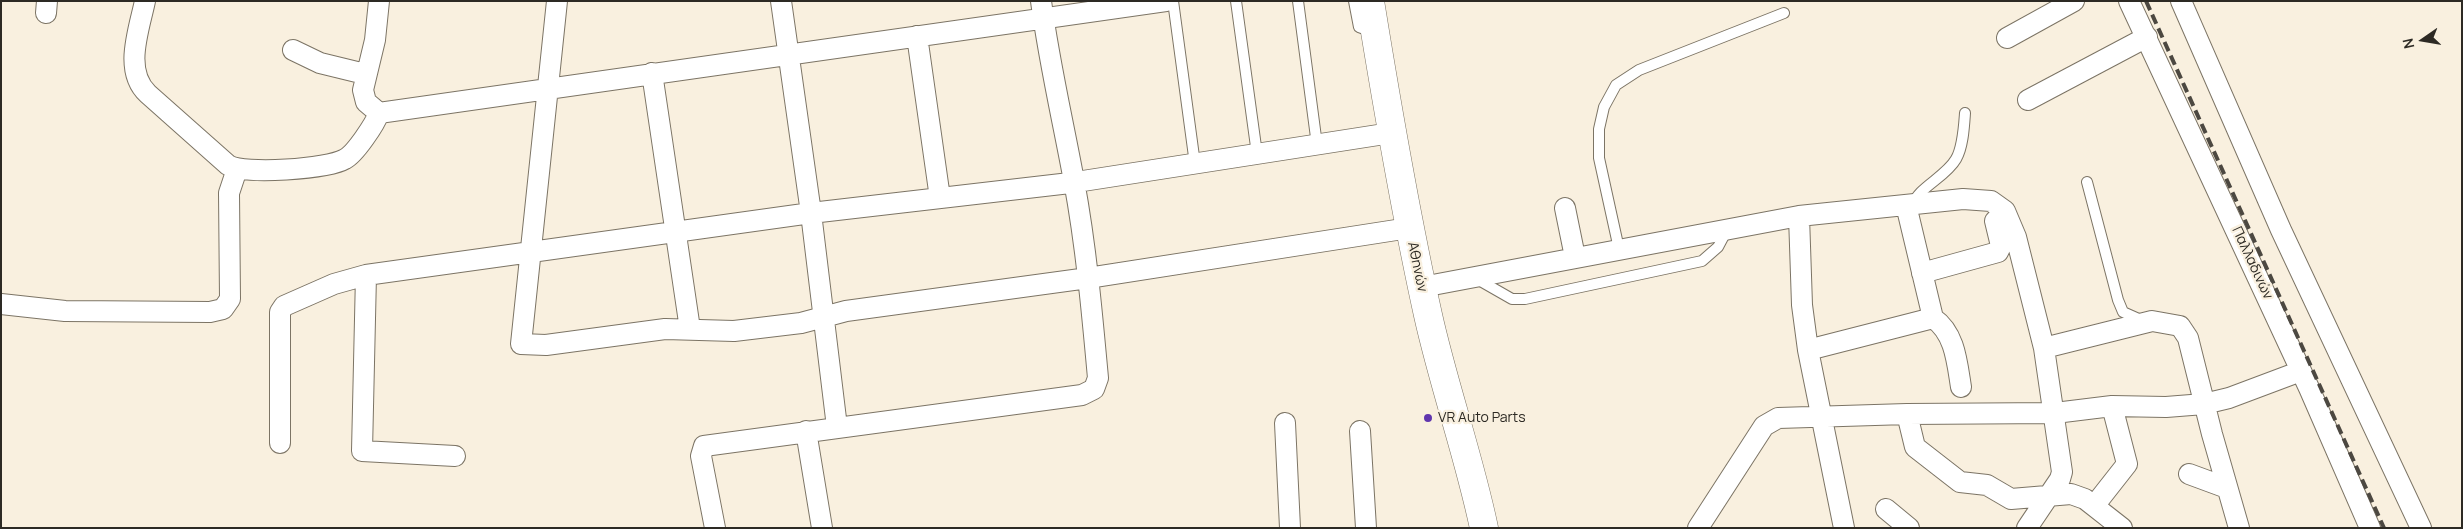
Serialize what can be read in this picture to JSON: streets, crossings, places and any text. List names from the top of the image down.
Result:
{
  "streets": {
    "main road": ["Αθηνών"],
    "street": ["Παλλαδινών"]
  },
  "places": ["VR Auto Parts"],
  "north": "left"
}
